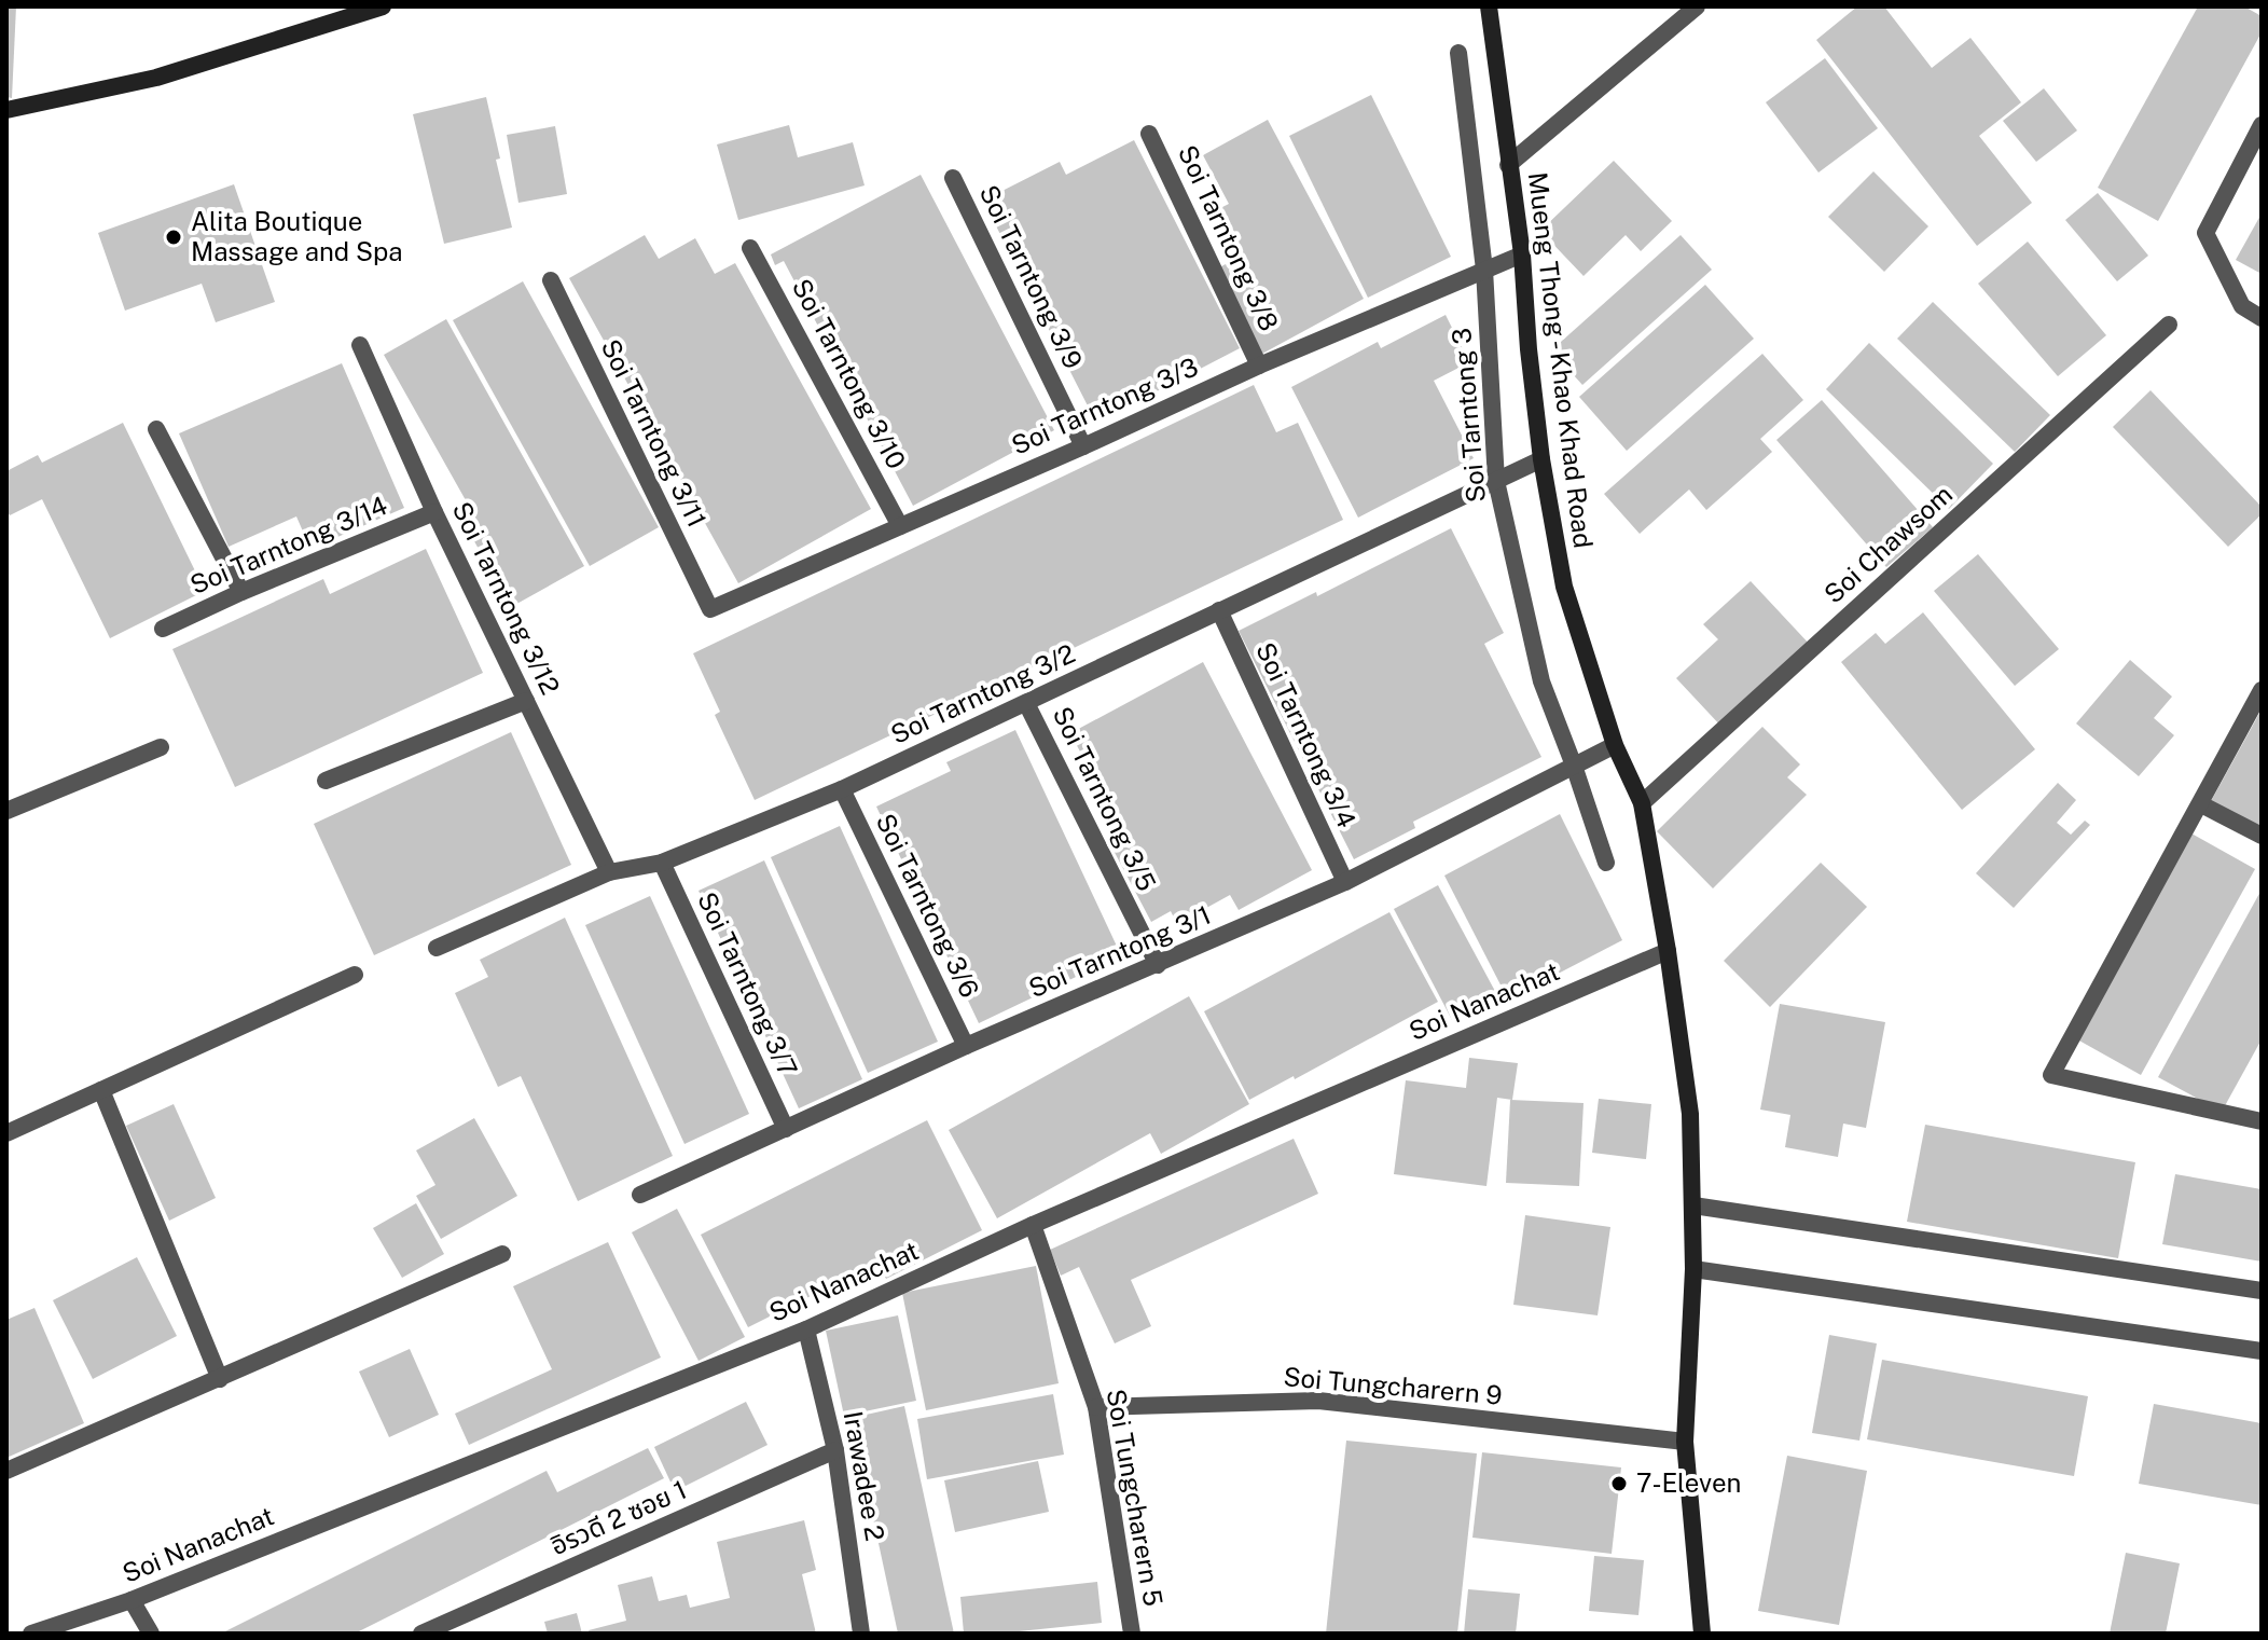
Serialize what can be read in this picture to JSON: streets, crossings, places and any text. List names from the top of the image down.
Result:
{
  "streets": {
    "street": [
      "Soi Tarntong 3/8",
      "Soi Tarntong 3/9",
      "Mueng Thong - Khao Khad Road",
      "Soi Tarntong 3/10",
      "Soi Tarntong 3/3",
      "Soi Tarntong 3",
      "Soi Tarntong 3/11",
      "Soi Chawsom",
      "Soi Tarntong 3/14",
      "Soi Tarntong 3/12",
      "Soi Tarntong 3/2",
      "Soi Tarntong 3/4",
      "Soi Tarntong 3/5",
      "Soi Tarntong 3/6",
      "Soi Tarntong 3/1",
      "Soi Tarntong 3/7",
      "Soi Nanachat",
      "Soi Tungcharern 9",
      "Irawadee 2",
      "Soi Tungcharern 5",
      "อิรวดี 2 ซอย 1"
    ]
  },
  "crossings": [
    ["Soi Tarntong 3/8", "Soi Tarntong 3/3"],
    ["Soi Tarntong 3/9", "Soi Tarntong 3/3"],
    ["Mueng Thong - Khao Khad Road", "Soi Tarntong 3/3"],
    ["Mueng Thong - Khao Khad Road", "Soi Chawsom"],
    ["Mueng Thong - Khao Khad Road", "Soi Tarntong 3/2"],
    ["Mueng Thong - Khao Khad Road", "Soi Tarntong 3/1"],
    ["Mueng Thong - Khao Khad Road", "Soi Nanachat"],
    ["Mueng Thong - Khao Khad Road", "Soi Tungcharern 9"],
    ["Soi Tarntong 3/10", "Soi Tarntong 3/3"],
    ["Soi Tarntong 3/3", "Soi Tarntong 3"],
    ["Soi Tarntong 3/3", "Soi Tarntong 3/11"],
    ["Soi Tarntong 3", "Soi Tarntong 3/2"],
    ["Soi Tarntong 3", "Soi Tarntong 3/1"],
    ["Soi Tarntong 3/14", "Soi Tarntong 3/12"],
    ["Soi Tarntong 3/12", "Soi Tarntong 3/2"],
    ["Soi Tarntong 3/2", "Soi Tarntong 3/4"],
    ["Soi Tarntong 3/2", "Soi Tarntong 3/5"],
    ["Soi Tarntong 3/2", "Soi Tarntong 3/6"],
    ["Soi Tarntong 3/2", "Soi Tarntong 3/7"],
    ["Soi Tarntong 3/4", "Soi Tarntong 3/1"],
    ["Soi Tarntong 3/5", "Soi Tarntong 3/1"],
    ["Soi Tarntong 3/6", "Soi Tarntong 3/1"],
    ["Soi Tarntong 3/1", "Soi Tarntong 3/7"],
    ["Soi Nanachat", "Irawadee 2"],
    ["Soi Nanachat", "Soi Tungcharern 5"],
    ["Soi Tungcharern 9", "Soi Tungcharern 5"],
    ["Irawadee 2", "อิรวดี 2 ซอย 1"]
  ],
  "places": ["Alita Boutique Massage and Spa", "7-Eleven"]
}
